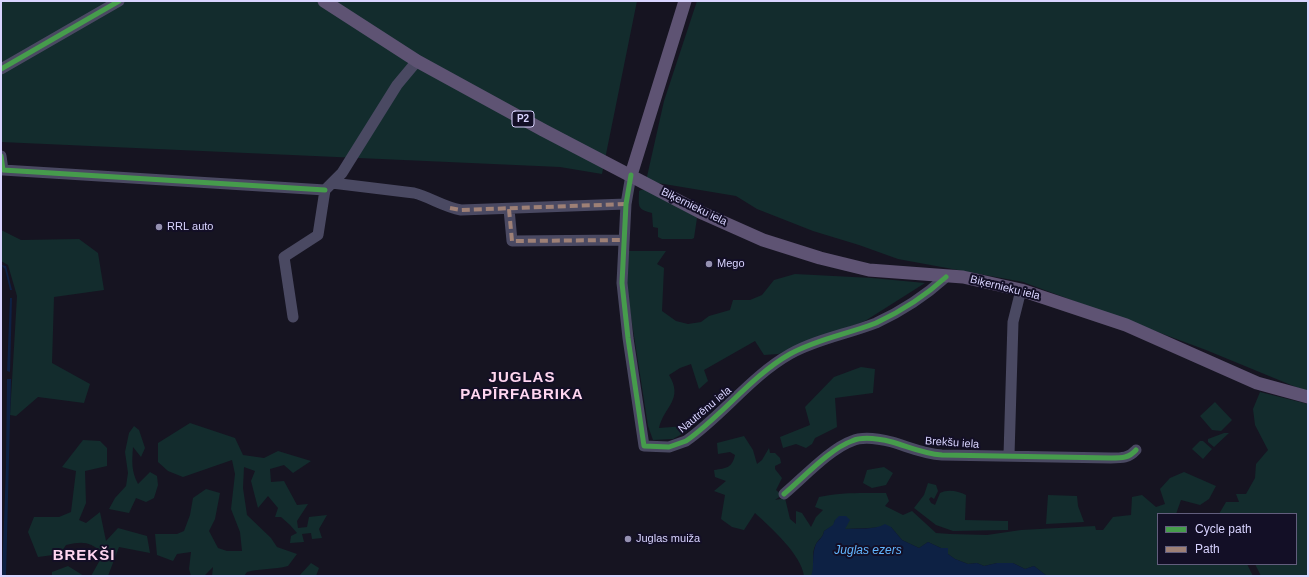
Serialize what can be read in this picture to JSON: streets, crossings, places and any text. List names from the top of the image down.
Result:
{
  "streets": {
    "main road": ["P2", "Biķernieku iela"],
    "street": ["Nautrēnu iela", "Brekšu iela"]
  },
  "crossings": [
    ["P2", "Biķernieku iela"],
    ["P2", "Nautrēnu iela"],
    ["Biķernieku iela", "Nautrēnu iela"]
  ],
  "districts": ["JUGLAS PAPĪRFABRIKA", "BREKŠI"],
  "water": ["Juglas ezers"],
  "places": ["RRL auto", "Mego", "Juglas muiža"],
  "legend": ["Cycle path", "Path"]
}
